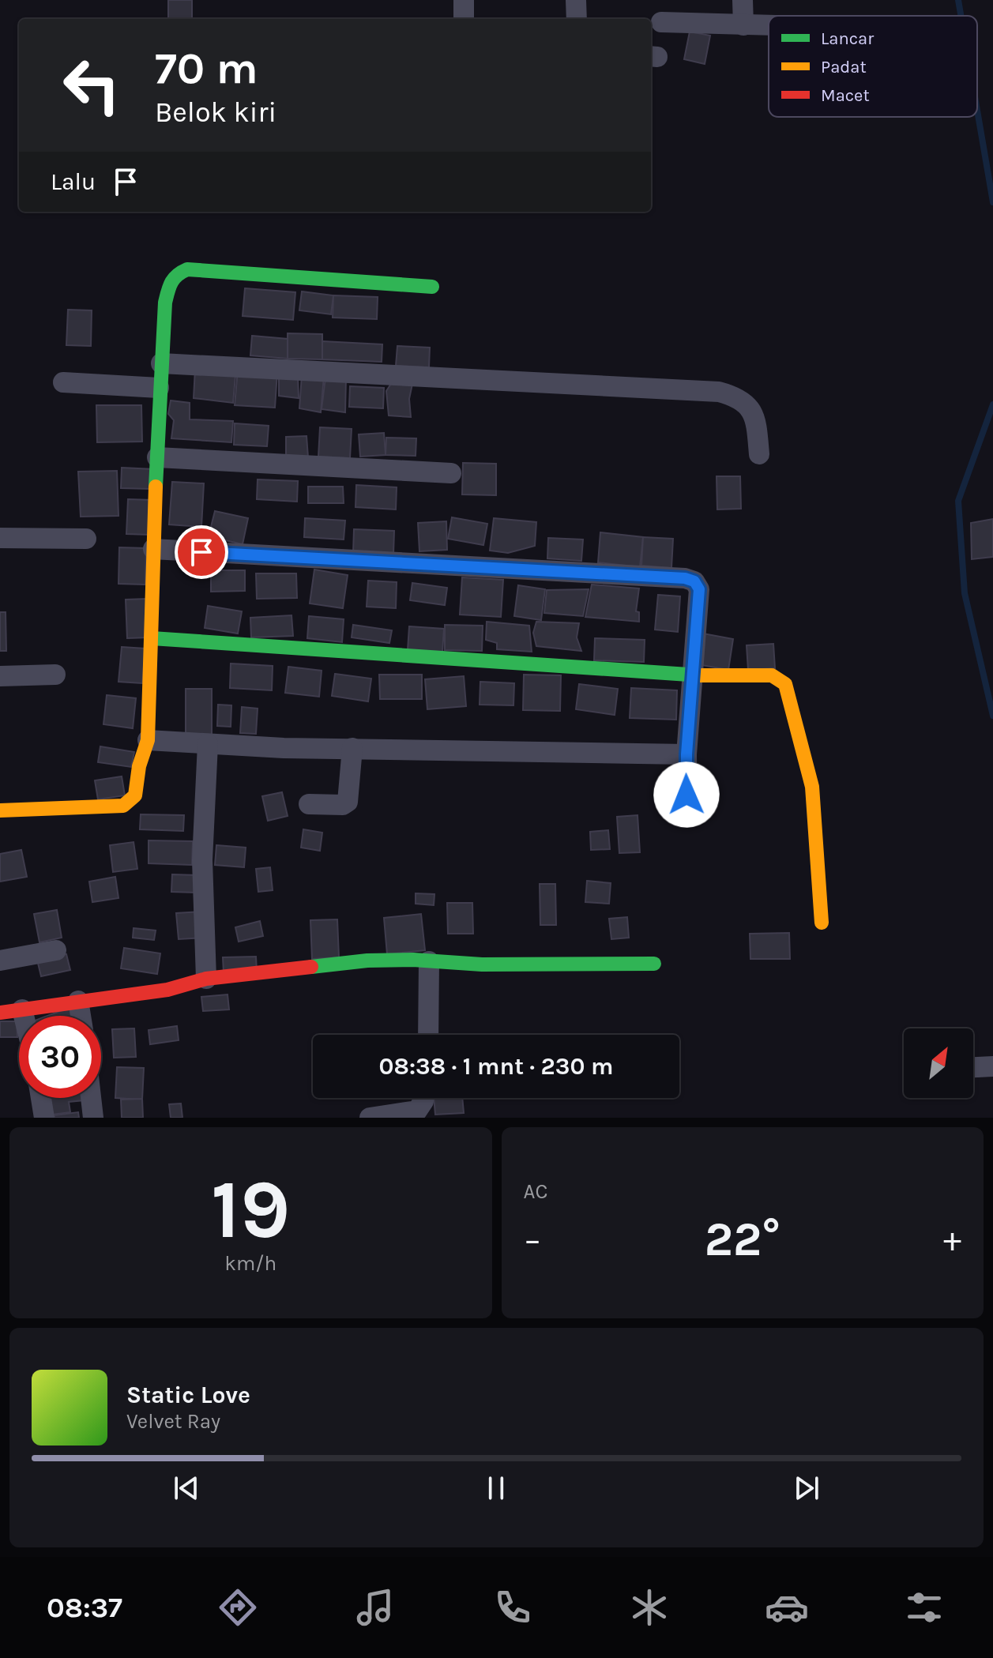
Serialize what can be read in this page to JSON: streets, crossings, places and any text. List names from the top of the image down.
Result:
{
  "legend": ["Lancar", "Padat", "Macet"],
  "north": "top right",
  "page": {
    "turn": ["70 m", "Belok kiri"],
    "then": "Lalu",
    "limit": "30",
    "trip": "08:38 · 1 mnt · 230 m",
    "tile": [
      ["19", "km/h"],
      "AC"
    ],
    "heat": ["−", "22°", "+"],
    "song": ["Static Love", "Velvet Ray"],
    "tabs": "08:37"
  }
}
